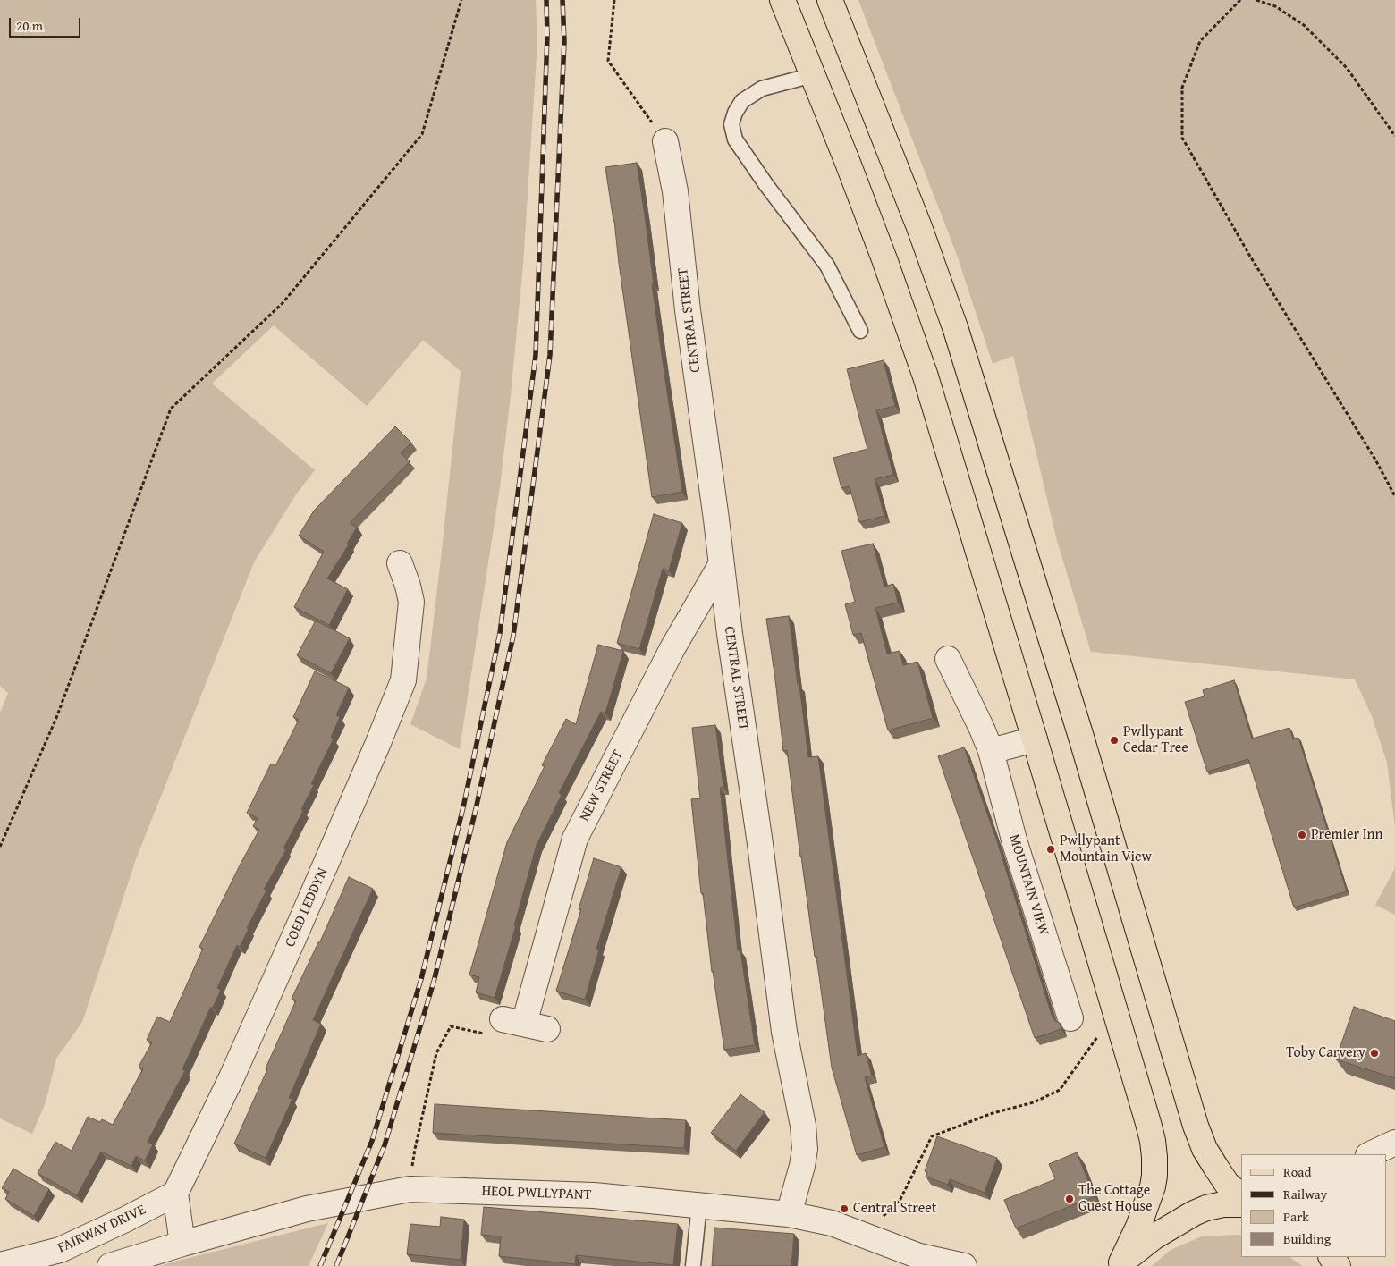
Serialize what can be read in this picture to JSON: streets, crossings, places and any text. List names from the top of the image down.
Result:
{
  "streets": {
    "street": [
      "CENTRAL STREET",
      "NEW STREET",
      "MOUNTAIN VIEW",
      "COED LEDDYN",
      "HEOL PWLLYPANT",
      "FAIRWAY DRIVE"
    ]
  },
  "crossings": [
    ["CENTRAL STREET", "NEW STREET"],
    ["CENTRAL STREET", "HEOL PWLLYPANT"],
    ["COED LEDDYN", "FAIRWAY DRIVE"]
  ],
  "places": [
    "Pwllypant Cedar Tree",
    "Premier Inn",
    "Pwllypant Mountain View",
    "Toby Carvery",
    "The Cottage Guest House",
    "Central Street"
  ],
  "legend": [
    "Road",
    "Railway",
    "Park",
    "Building"
  ],
  "scale_bar": "20 m"
}
